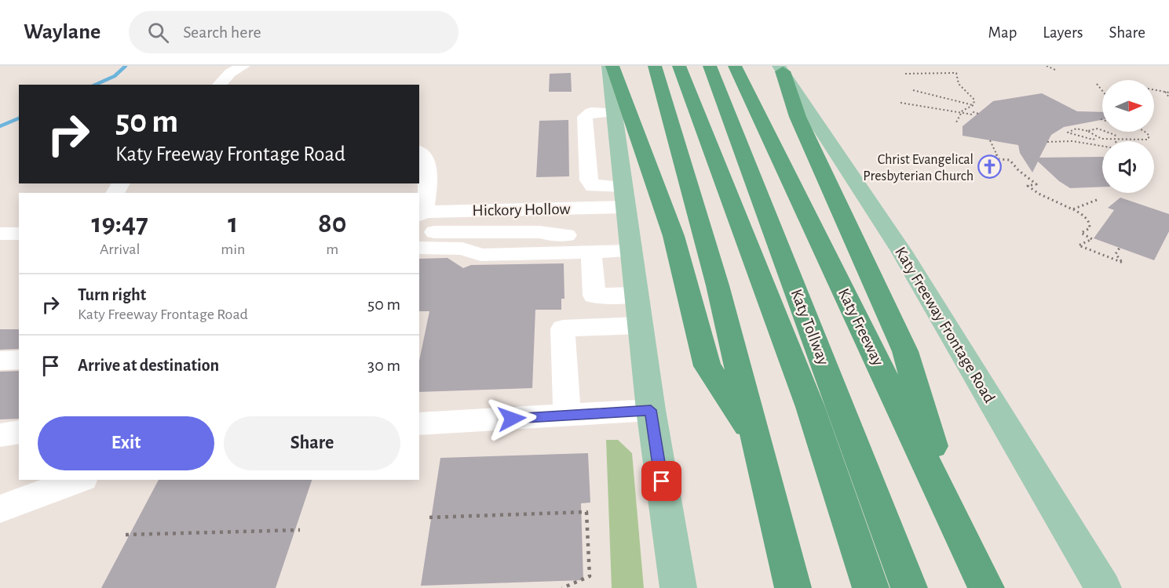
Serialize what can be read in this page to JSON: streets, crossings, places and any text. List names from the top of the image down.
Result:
{
  "streets": {
    "highway": ["Katy Tollway", "Katy Freeway"],
    "main road": ["Katy Freeway Frontage Road"],
    "street": ["Hickory Hollow"]
  },
  "places": {
    "church": ["Christ Evangelical Presbyterian Church"]
  },
  "north": "right",
  "page": {
    "header": "Waylane",
    "search": "Search here",
    "nav": ["Map", "Layers", "Share"],
    "turn": ["50 m", "Katy Freeway Frontage Road"],
    "eta": [
      "19:47",
      "Arrival",
      "1",
      "min",
      "80",
      "m"
    ],
    "list": [
      {
        "name": "Turn right",
        "note": "Katy Freeway Frontage Road",
        "value": "50 m"
      },
      {
        "name": "Arrive at destination",
        "value": "30 m"
      }
    ],
    "buttons": ["Exit", "Share"]
  }
}
